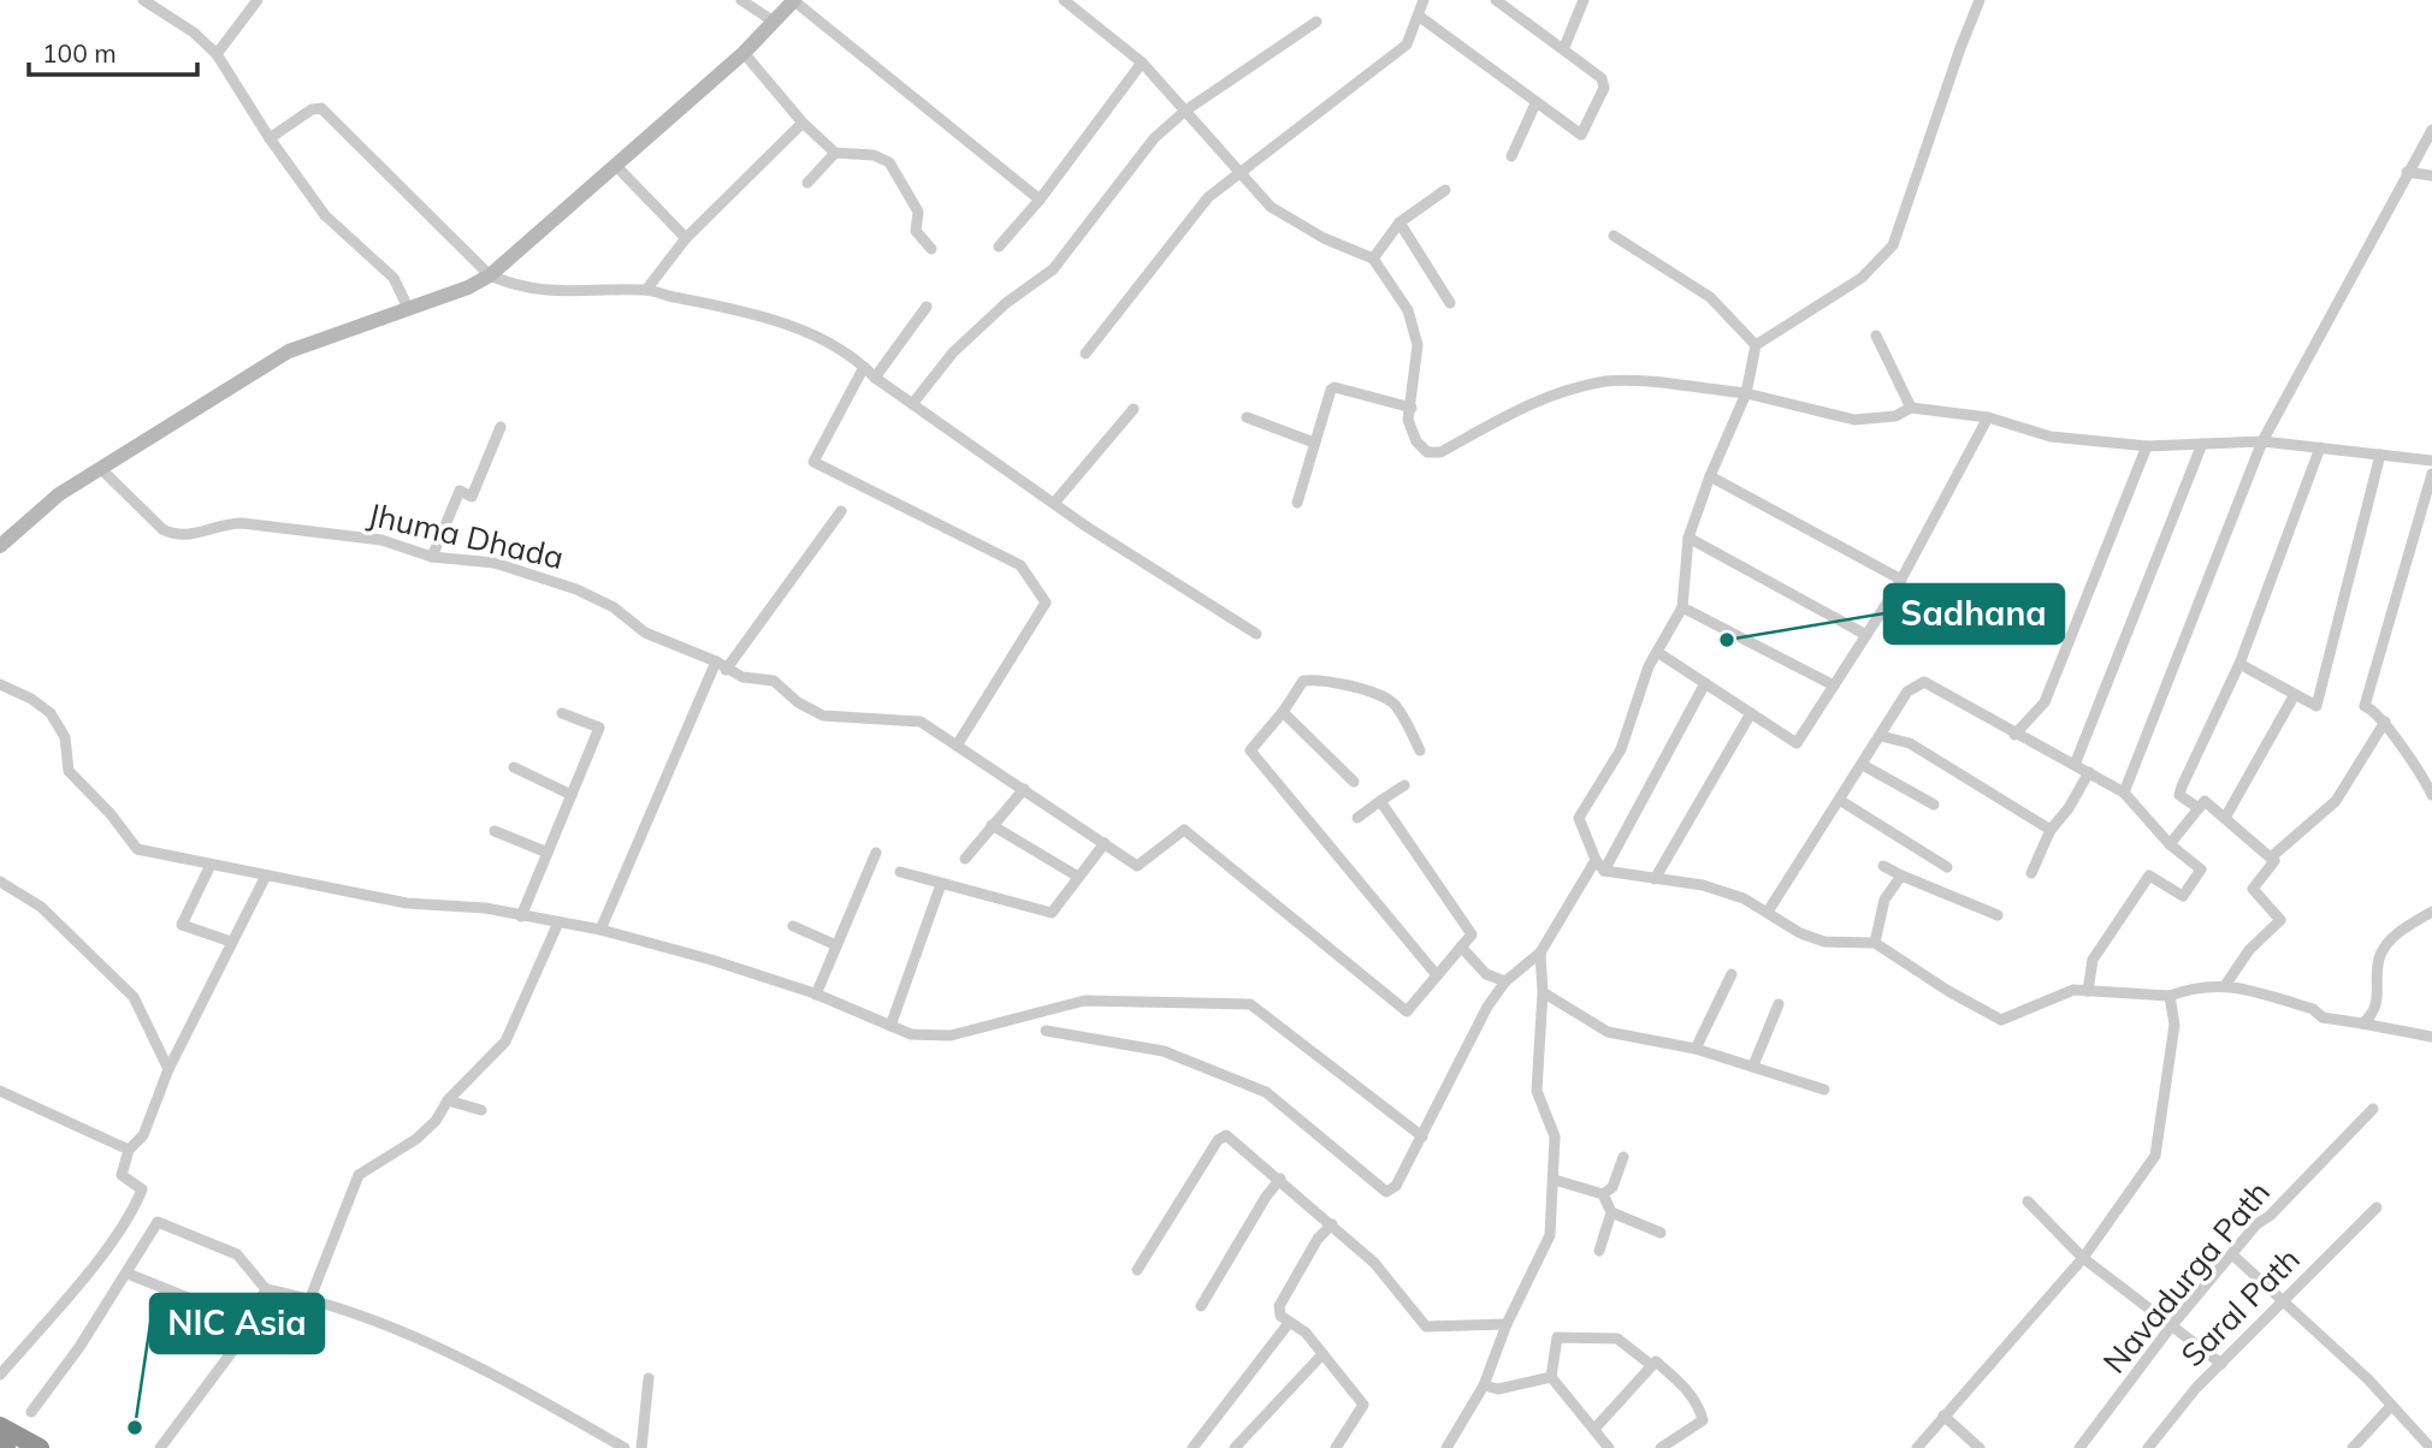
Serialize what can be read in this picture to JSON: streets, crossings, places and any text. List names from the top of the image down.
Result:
{
  "streets": {
    "street": ["Jhuma Dhada", "Navadurga Path", "Saral Path"]
  },
  "places": ["Sadhana", "NIC Asia"],
  "scale_bar": "100 m"
}
